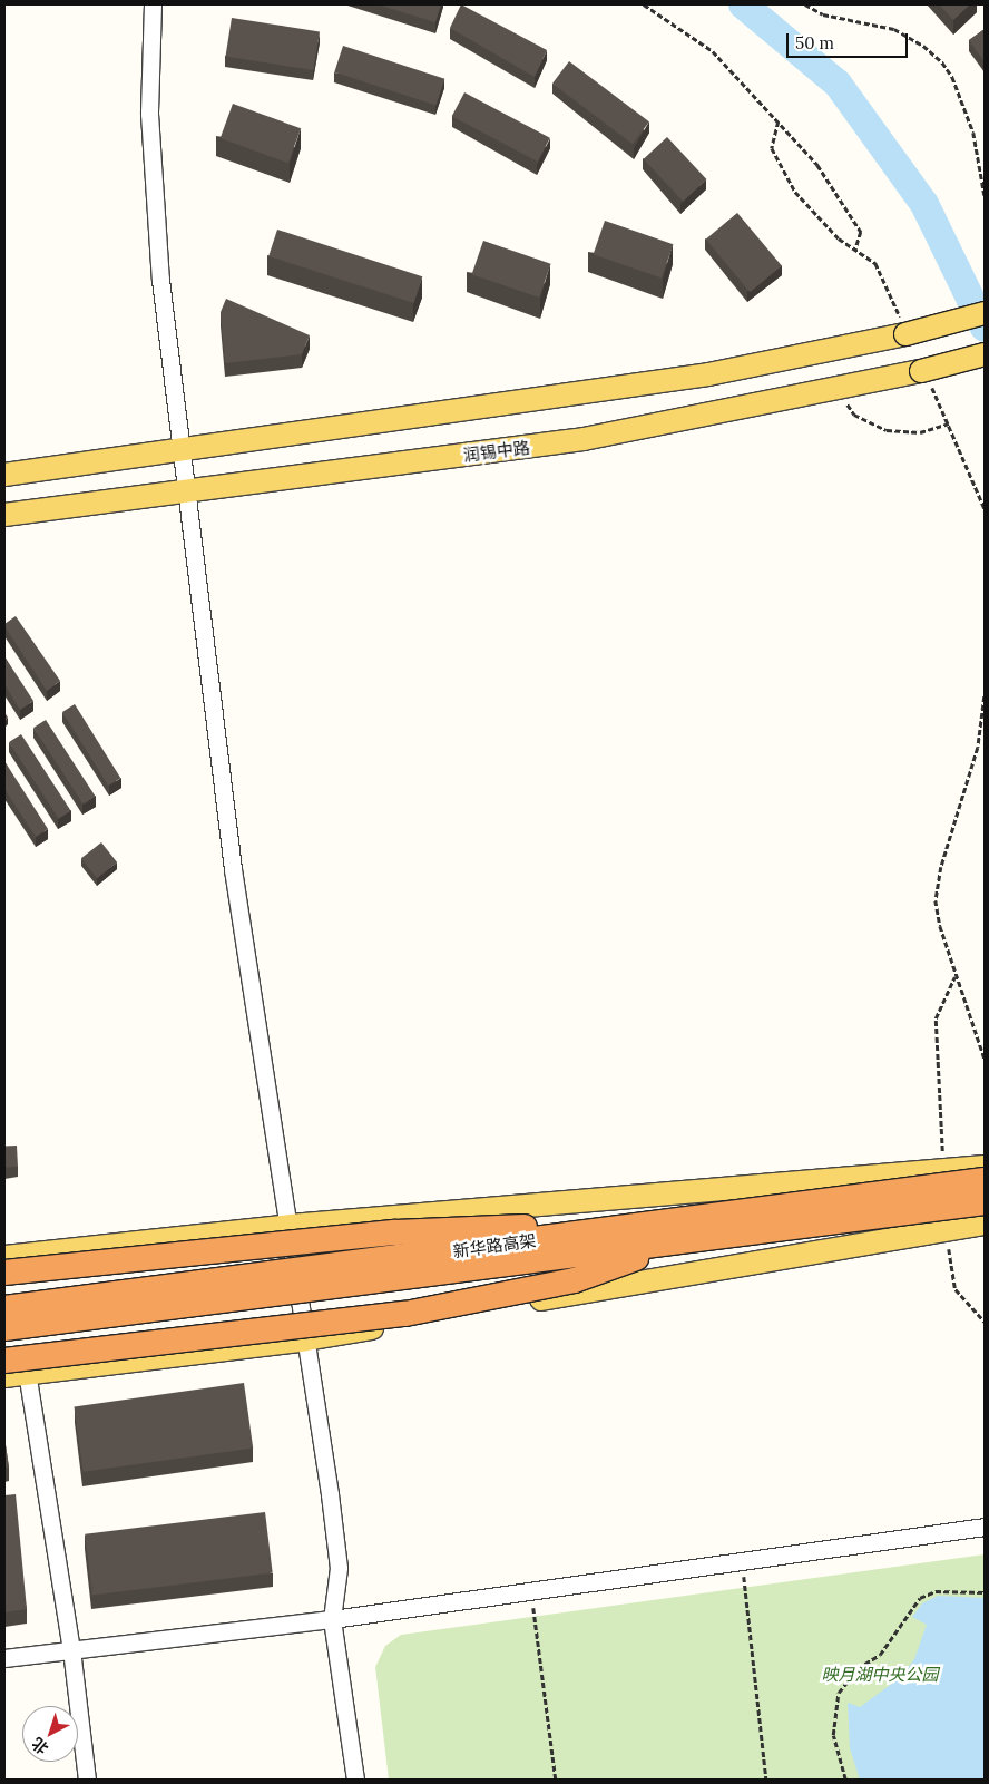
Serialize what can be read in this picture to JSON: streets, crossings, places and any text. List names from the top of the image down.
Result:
{
  "streets": {
    "highway": ["新华路高架"],
    "main road": ["润锡中路"]
  },
  "parks": ["映月湖中央公园"],
  "scale_bar": "50 m",
  "north": "bottom left"
}
